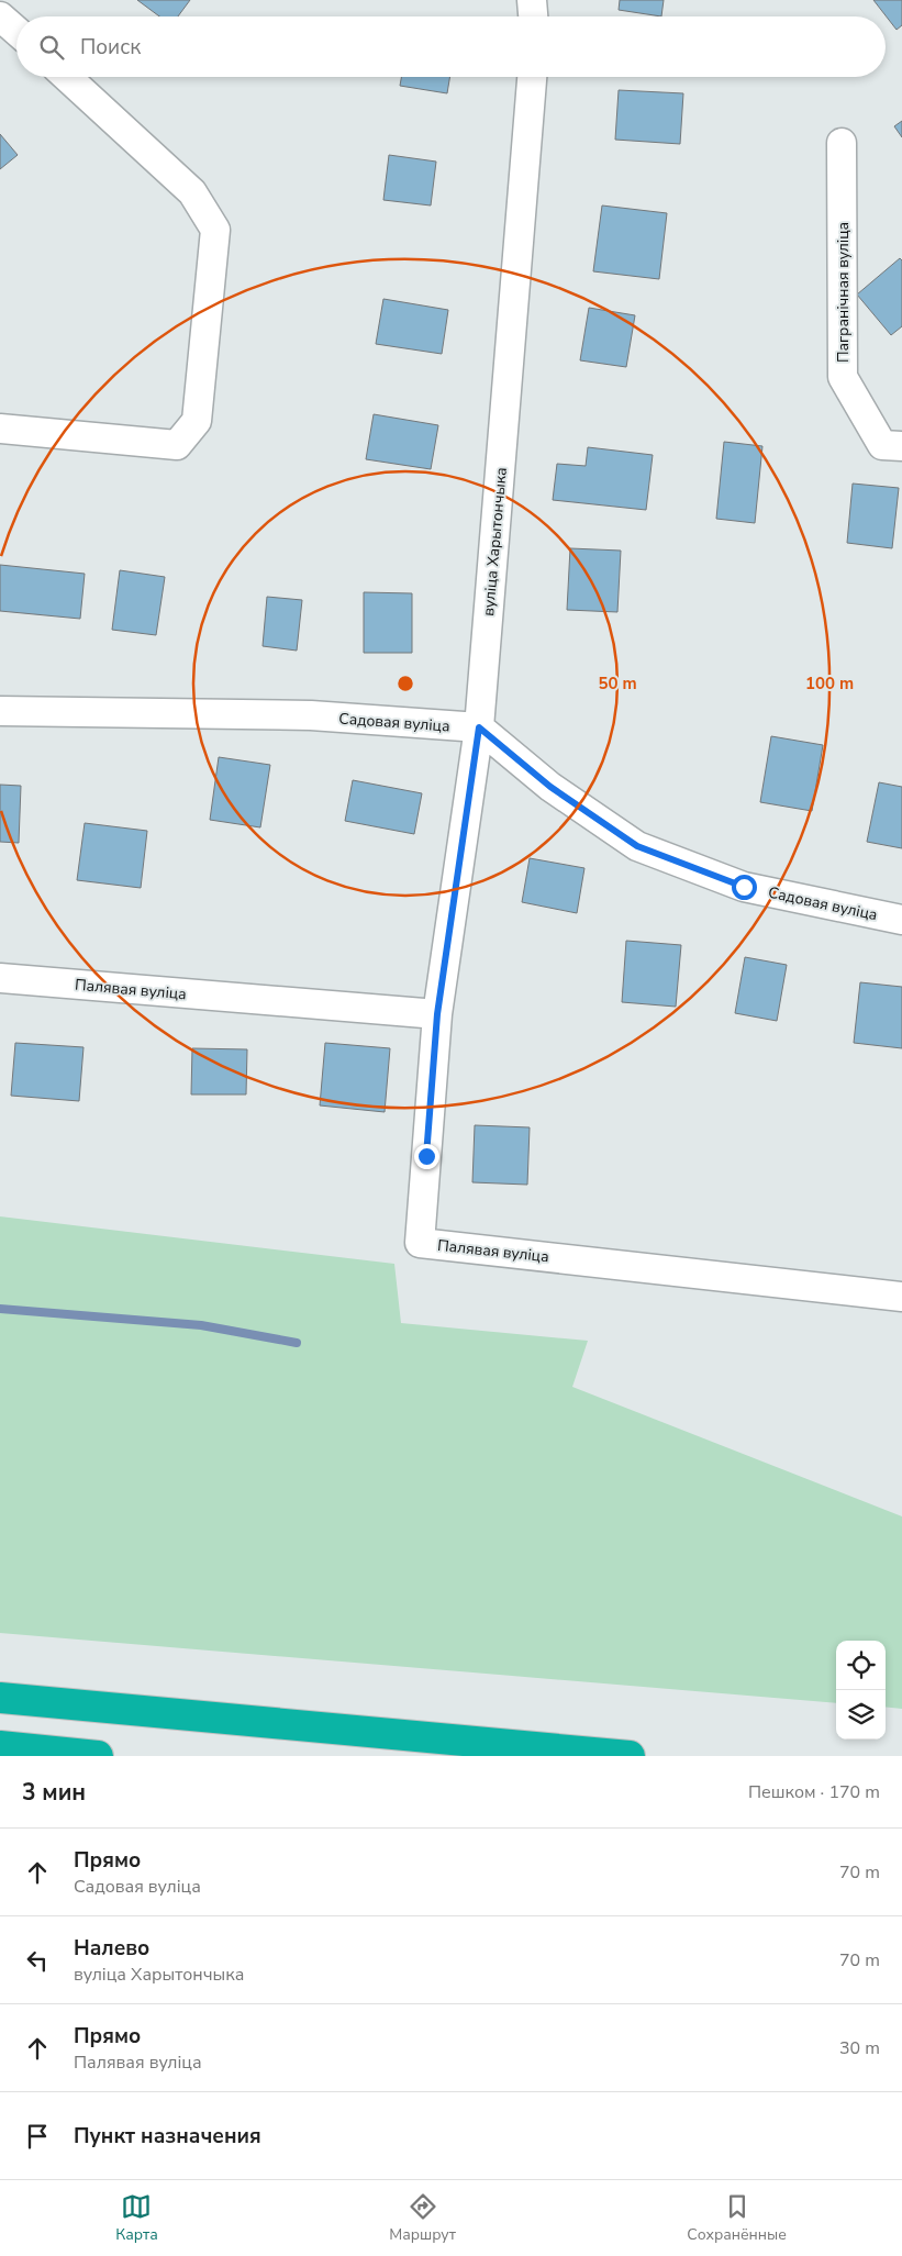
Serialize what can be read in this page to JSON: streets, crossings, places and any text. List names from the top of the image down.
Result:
{
  "streets": {
    "street": [
      "Пагранічная вуліца",
      "вуліца Харытончыка",
      "Садовая вуліца",
      "Палявая вуліца"
    ]
  },
  "crossings": [
    ["вуліца Харытончыка", "Садовая вуліца"],
    ["вуліца Харытончыка", "Палявая вуліца"]
  ],
  "page": {
    "search": "Поиск",
    "heading": ["3 мин", "Пешком · 170 m"],
    "list": [
      ["Прямо", "Садовая вуліца", "70 m"],
      ["Налево", "вуліца Харытончыка", "70 m"],
      ["Прямо", "Палявая вуліца", "30 m"],
      "Пункт назначения"
    ],
    "nav": ["Карта", "Маршрут", "Сохранённые"]
  },
  "rings": ["50 m", "100 m"]
}
